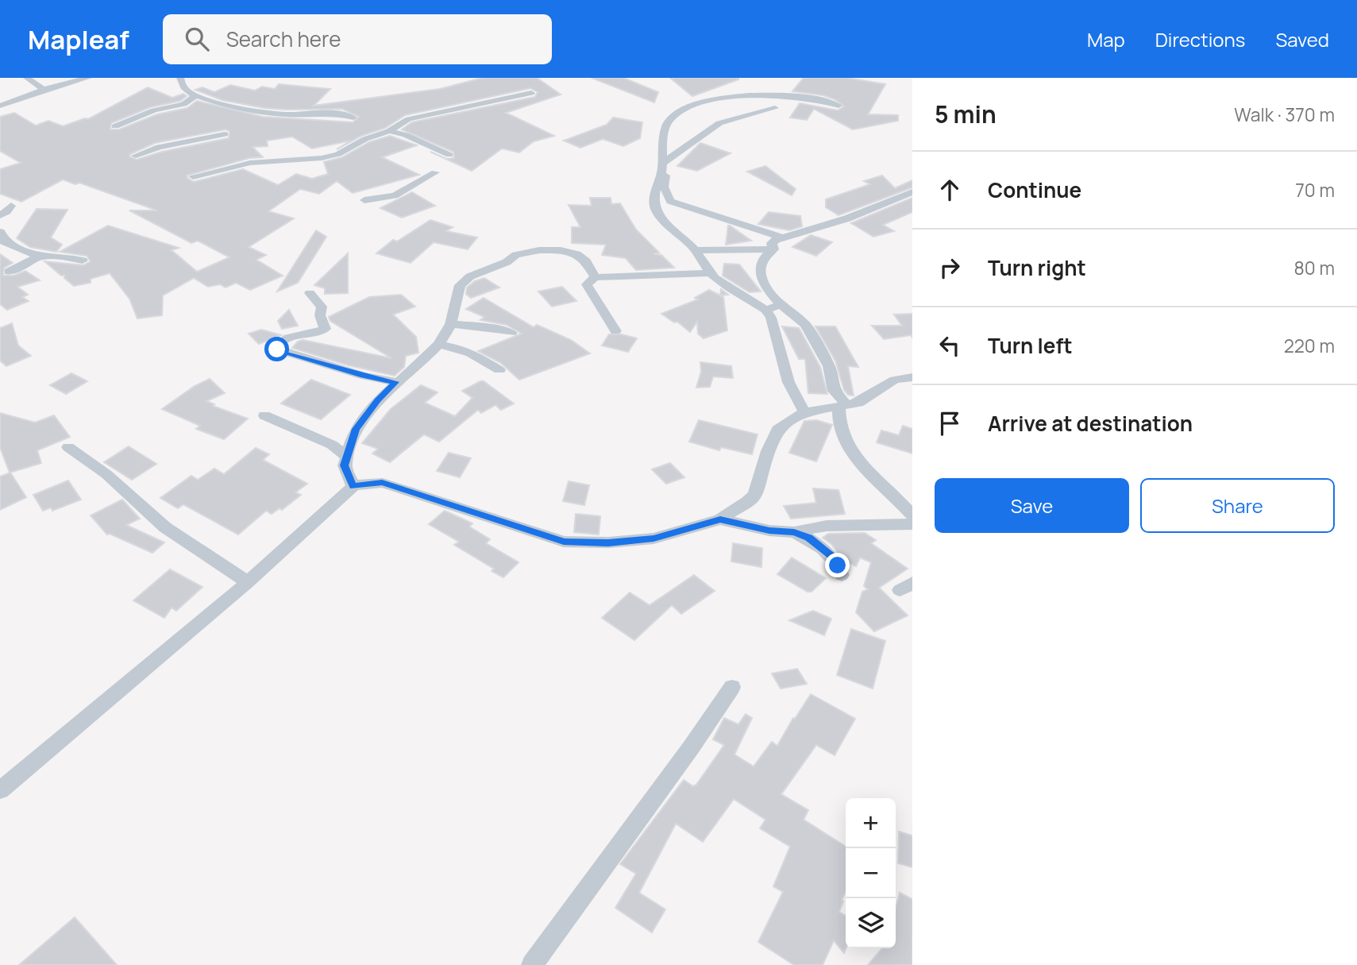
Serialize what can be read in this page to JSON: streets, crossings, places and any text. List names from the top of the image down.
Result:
{
  "page": {
    "header": "Mapleaf",
    "search": "Search here",
    "nav": ["Map", "Directions", "Saved"],
    "heading": ["5 min", "Walk · 370 m"],
    "list": [
      ["Continue", "70 m"],
      ["Turn right", "80 m"],
      ["Turn left", "220 m"],
      "Arrive at destination"
    ],
    "buttons": ["Save", "Share"],
    "map_buttons": ["+", "−"]
  }
}
